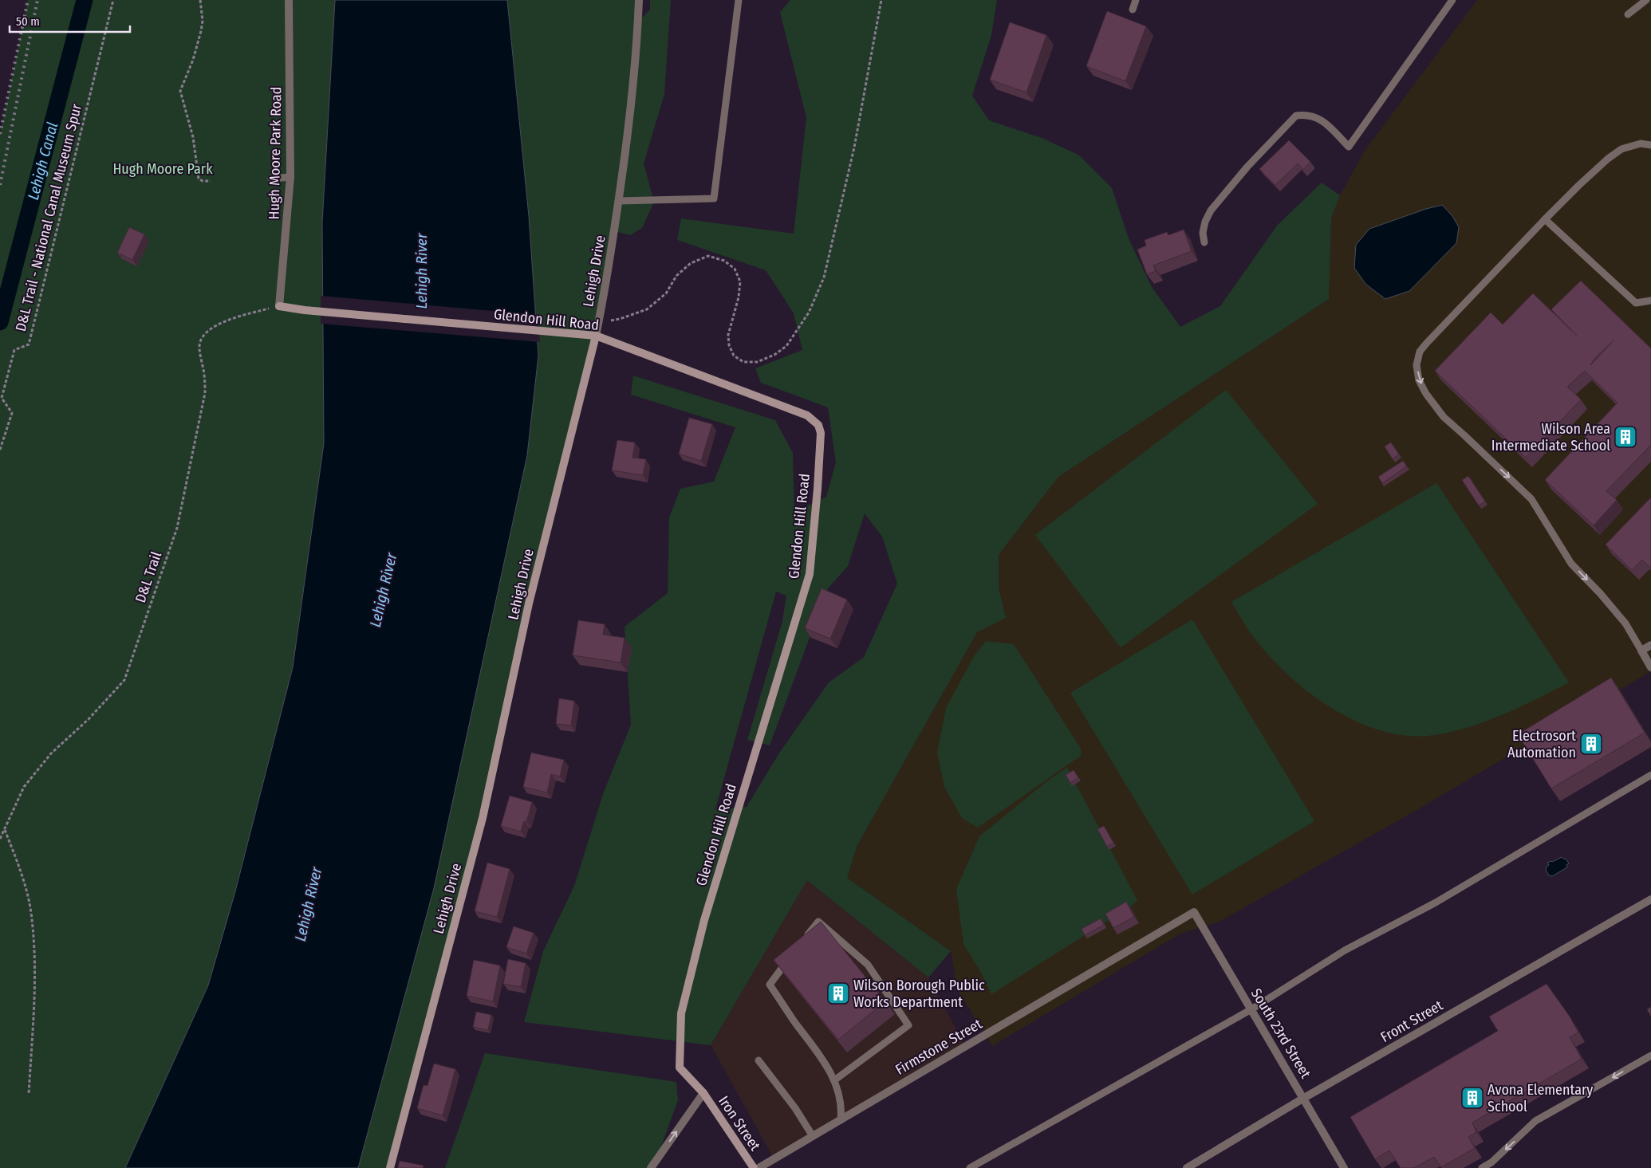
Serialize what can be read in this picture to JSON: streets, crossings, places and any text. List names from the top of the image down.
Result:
{
  "streets": {
    "street": [
      "Hugh Moore Park Road",
      "Lehigh Drive",
      "Glendon Hill Road",
      "Front Street",
      "South 23rd Street",
      "Firmstone Street",
      "Iron Street"
    ],
    "path": ["D&L Trail - National Canal Museum Spur", "D&L Trail"]
  },
  "crossings": [
    ["Hugh Moore Park Road", "Glendon Hill Road"],
    ["Lehigh Drive", "Glendon Hill Road"],
    ["Glendon Hill Road", "Iron Street"],
    ["Front Street", "South 23rd Street"],
    ["South 23rd Street", "Firmstone Street"]
  ],
  "water": ["Lehigh Canal", "Lehigh River"],
  "parks": ["Hugh Moore Park"],
  "places": {
    "building": [
      "Wilson Area Intermediate School",
      "Electrosort Automation",
      "Wilson Borough Public Works Department",
      "Avona Elementary School"
    ]
  },
  "scale_bar": "50 m"
}
